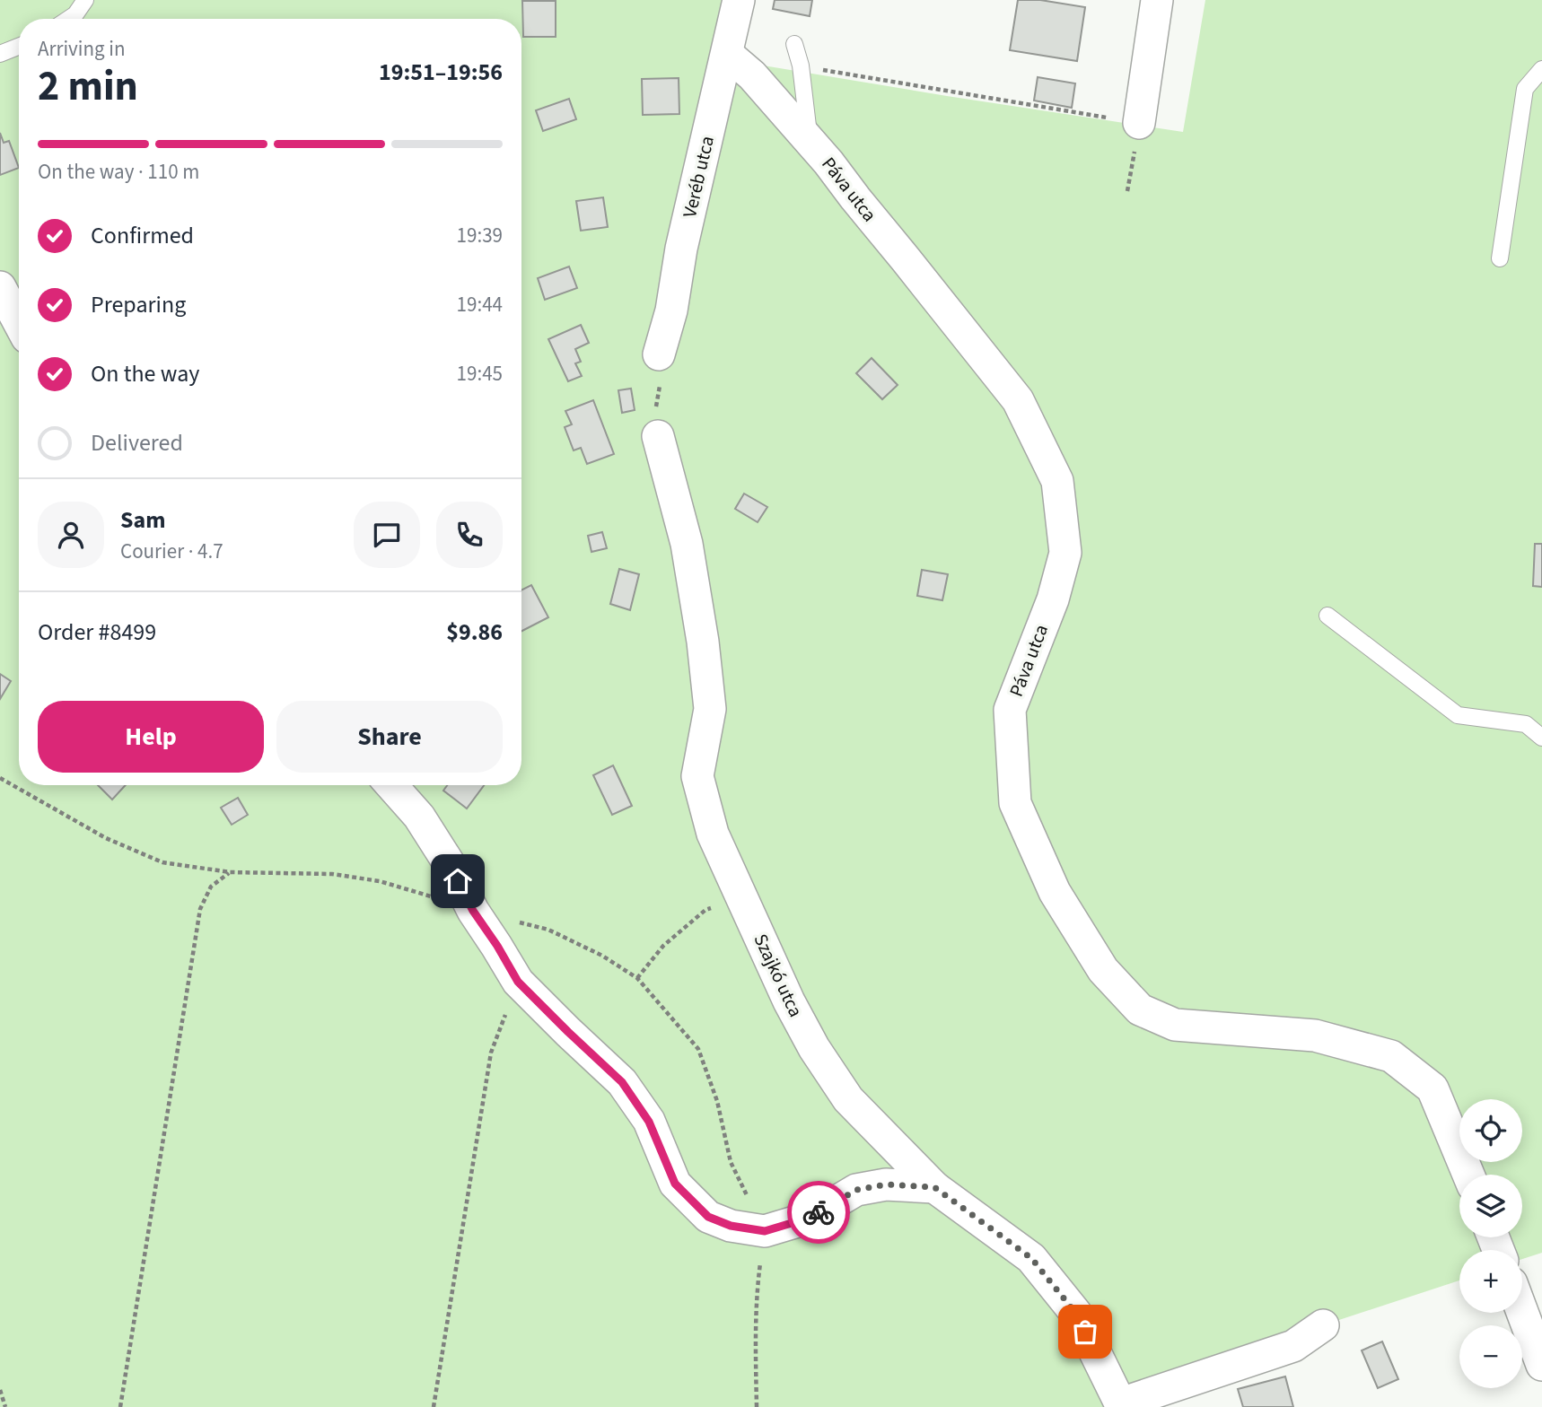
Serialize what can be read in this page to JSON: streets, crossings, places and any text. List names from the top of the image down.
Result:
{
  "streets": {
    "street": ["Veréb utca", "Páva utca", "Szajkó utca"]
  },
  "crossings": [
    ["Veréb utca", "Páva utca"]
  ],
  "page": {
    "heading": ["2 min", "Arriving in", "19:51–19:56"],
    "panel": [
      "Sam",
      "Courier · 4.7",
      "Order #8499",
      "$9.86"
    ],
    "bar": "On the way · 110 m",
    "list": [
      ["Confirmed", "19:39"],
      ["Preparing", "19:44"],
      ["On the way", "19:45"],
      "Delivered"
    ],
    "buttons": ["Help", "Share"],
    "map_buttons": ["+", "−"]
  }
}
